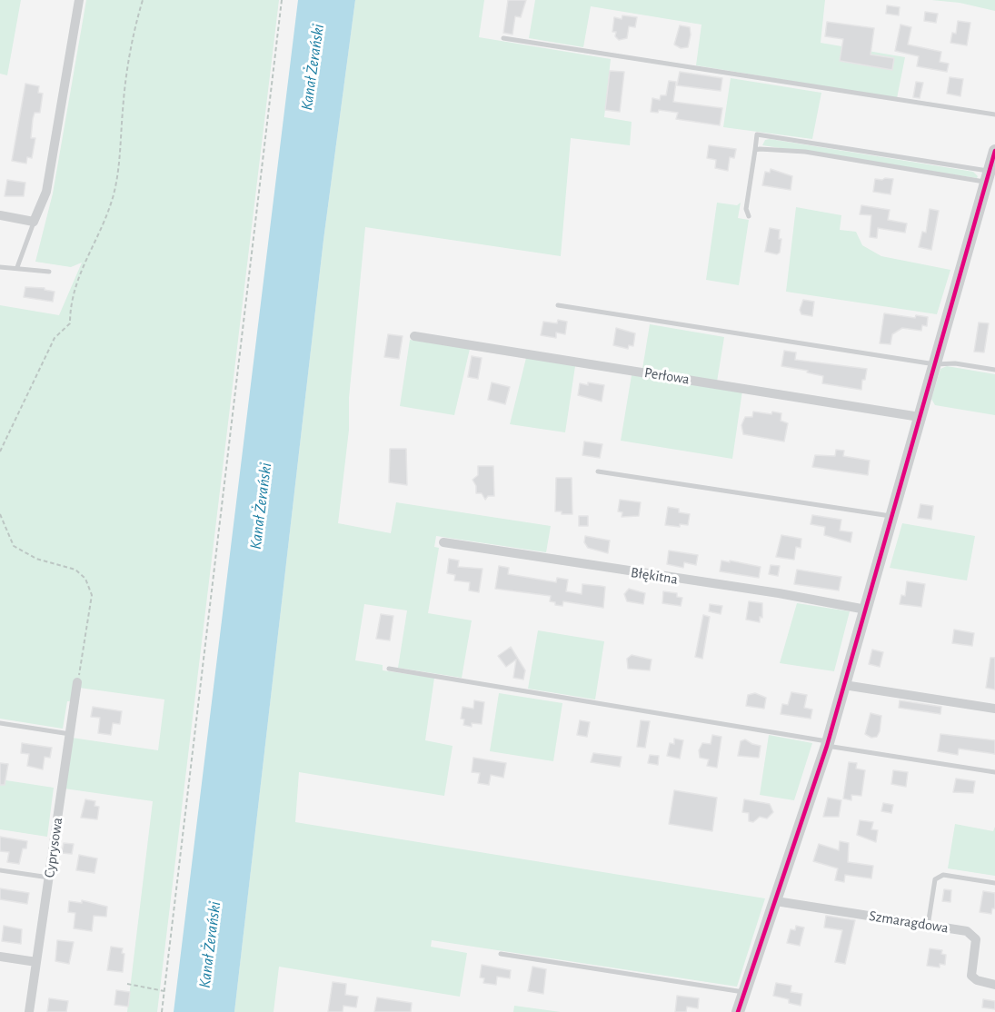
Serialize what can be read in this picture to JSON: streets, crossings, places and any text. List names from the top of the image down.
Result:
{
  "streets": {
    "street": [
      "Perłowa",
      "Błękitna",
      "Cyprysowa",
      "Szmaragdowa"
    ]
  },
  "water": ["Kanał Żerański"]
}
